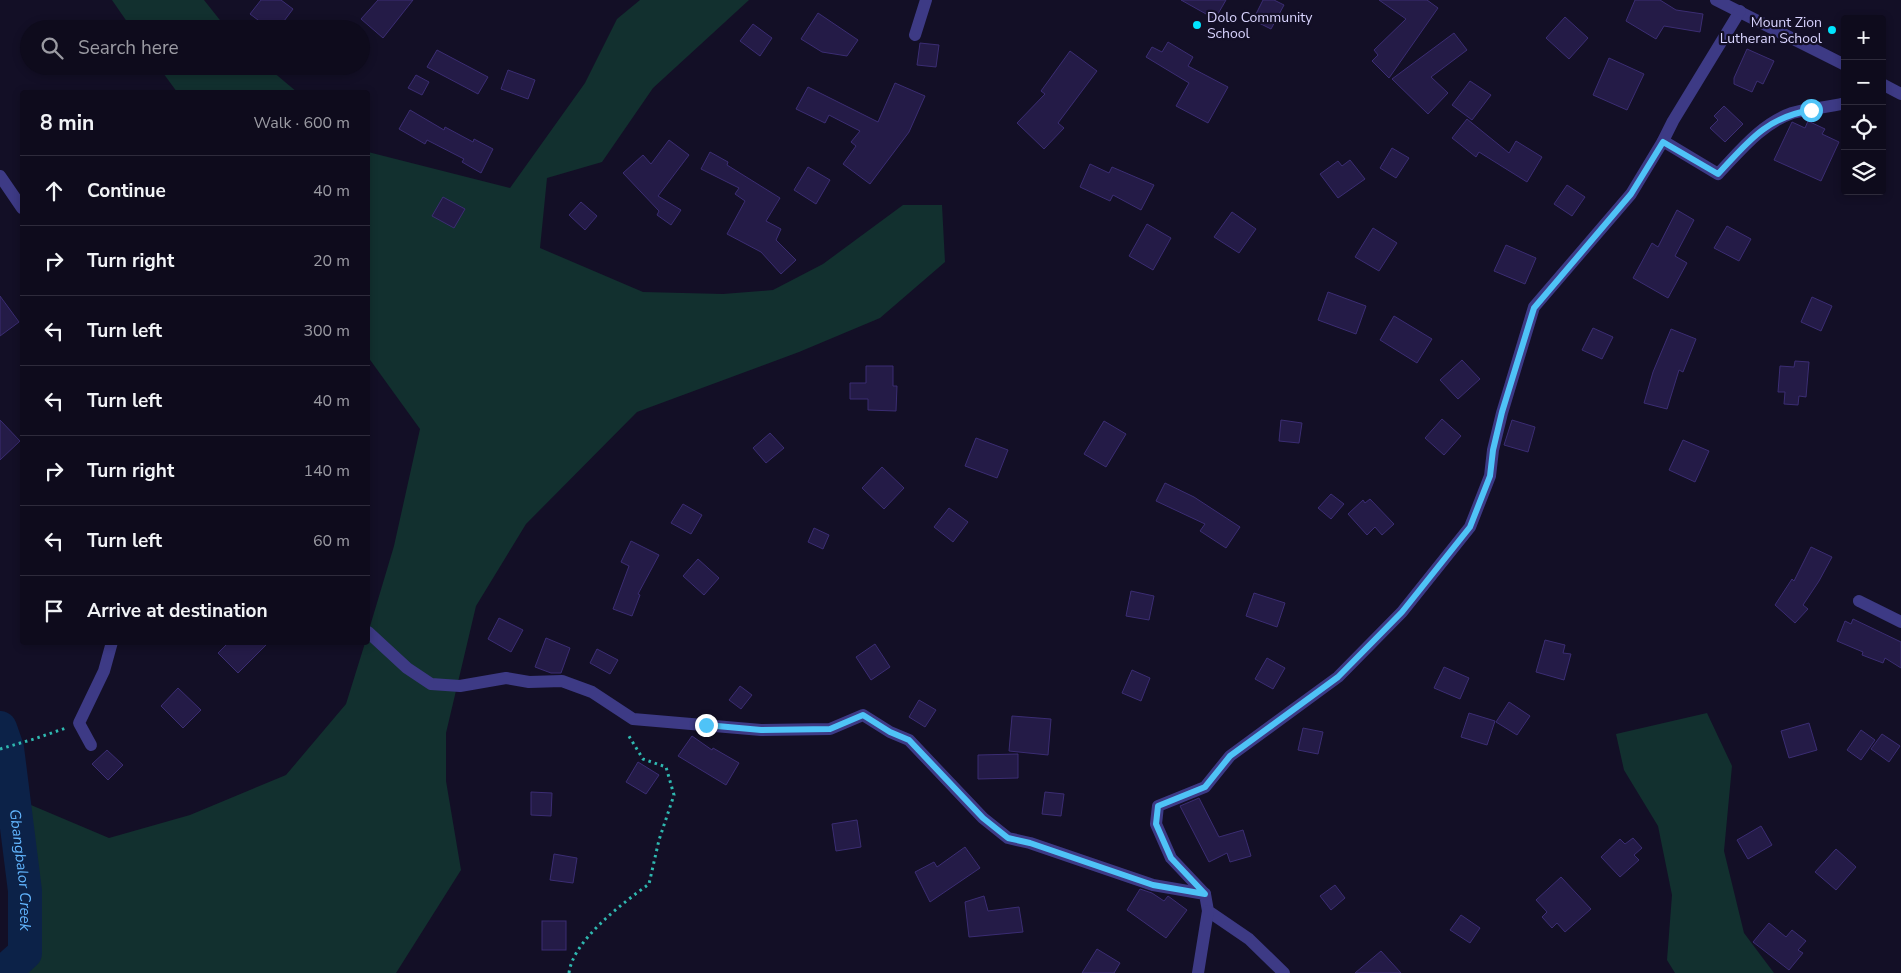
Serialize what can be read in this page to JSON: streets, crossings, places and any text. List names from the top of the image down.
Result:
{
  "water": ["Gbangbalor Creek"],
  "places": ["Dolo Community School", "Mount Zion Lutheran School"],
  "page": {
    "map_buttons": ["+", "−"],
    "search": "Search here",
    "heading": ["8 min", "Walk · 600 m"],
    "list": [
      ["Continue", "40 m"],
      ["Turn right", "20 m"],
      ["Turn left", "300 m"],
      ["Turn left", "40 m"],
      ["Turn right", "140 m"],
      ["Turn left", "60 m"],
      "Arrive at destination"
    ]
  }
}
